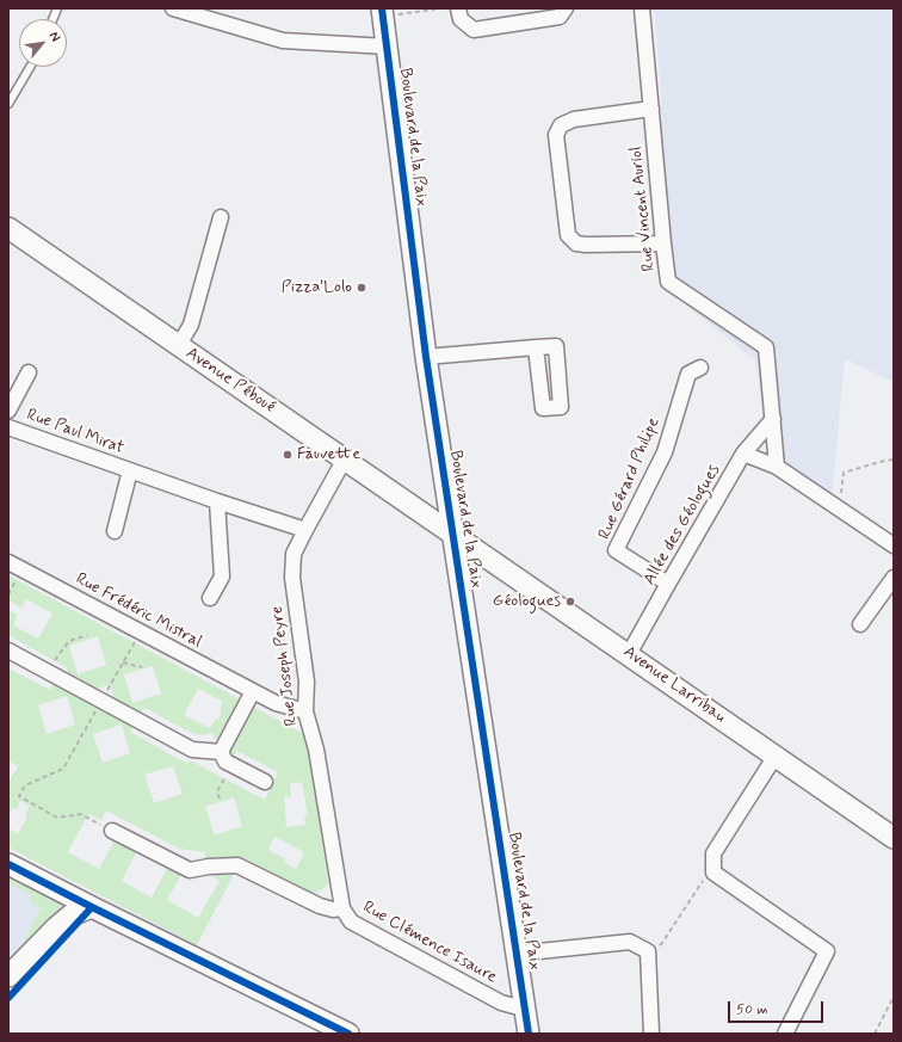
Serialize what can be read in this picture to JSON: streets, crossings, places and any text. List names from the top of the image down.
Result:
{
  "streets": {
    "main road": ["Boulevard de la Paix", "Avenue Péboué", "Avenue Larribau"],
    "street": [
      "Rue Vincent Auriol",
      "Rue Paul Mirat",
      "Rue Gérard Philipe",
      "Allée des Géologues",
      "Rue Frédéric Mistral",
      "Rue Joseph Peyre",
      "Rue Clémence Isaure"
    ]
  },
  "crossings": [
    ["Boulevard de la Paix", "Avenue Péboué"],
    ["Boulevard de la Paix", "Avenue Larribau"],
    ["Boulevard de la Paix", "Rue Clémence Isaure"],
    ["Rue Vincent Auriol", "Allée des Géologues"],
    ["Avenue Péboué", "Rue Joseph Peyre"],
    ["Avenue Péboué", "Avenue Larribau"],
    ["Rue Paul Mirat", "Rue Joseph Peyre"],
    ["Rue Gérard Philipe", "Allée des Géologues"],
    ["Allée des Géologues", "Avenue Larribau"],
    ["Rue Frédéric Mistral", "Rue Joseph Peyre"],
    ["Rue Joseph Peyre", "Rue Clémence Isaure"]
  ],
  "places": ["Pizza'Lolo", "Fauvette", "Géologues"],
  "scale_bar": "50 m",
  "north": "top right"
}
